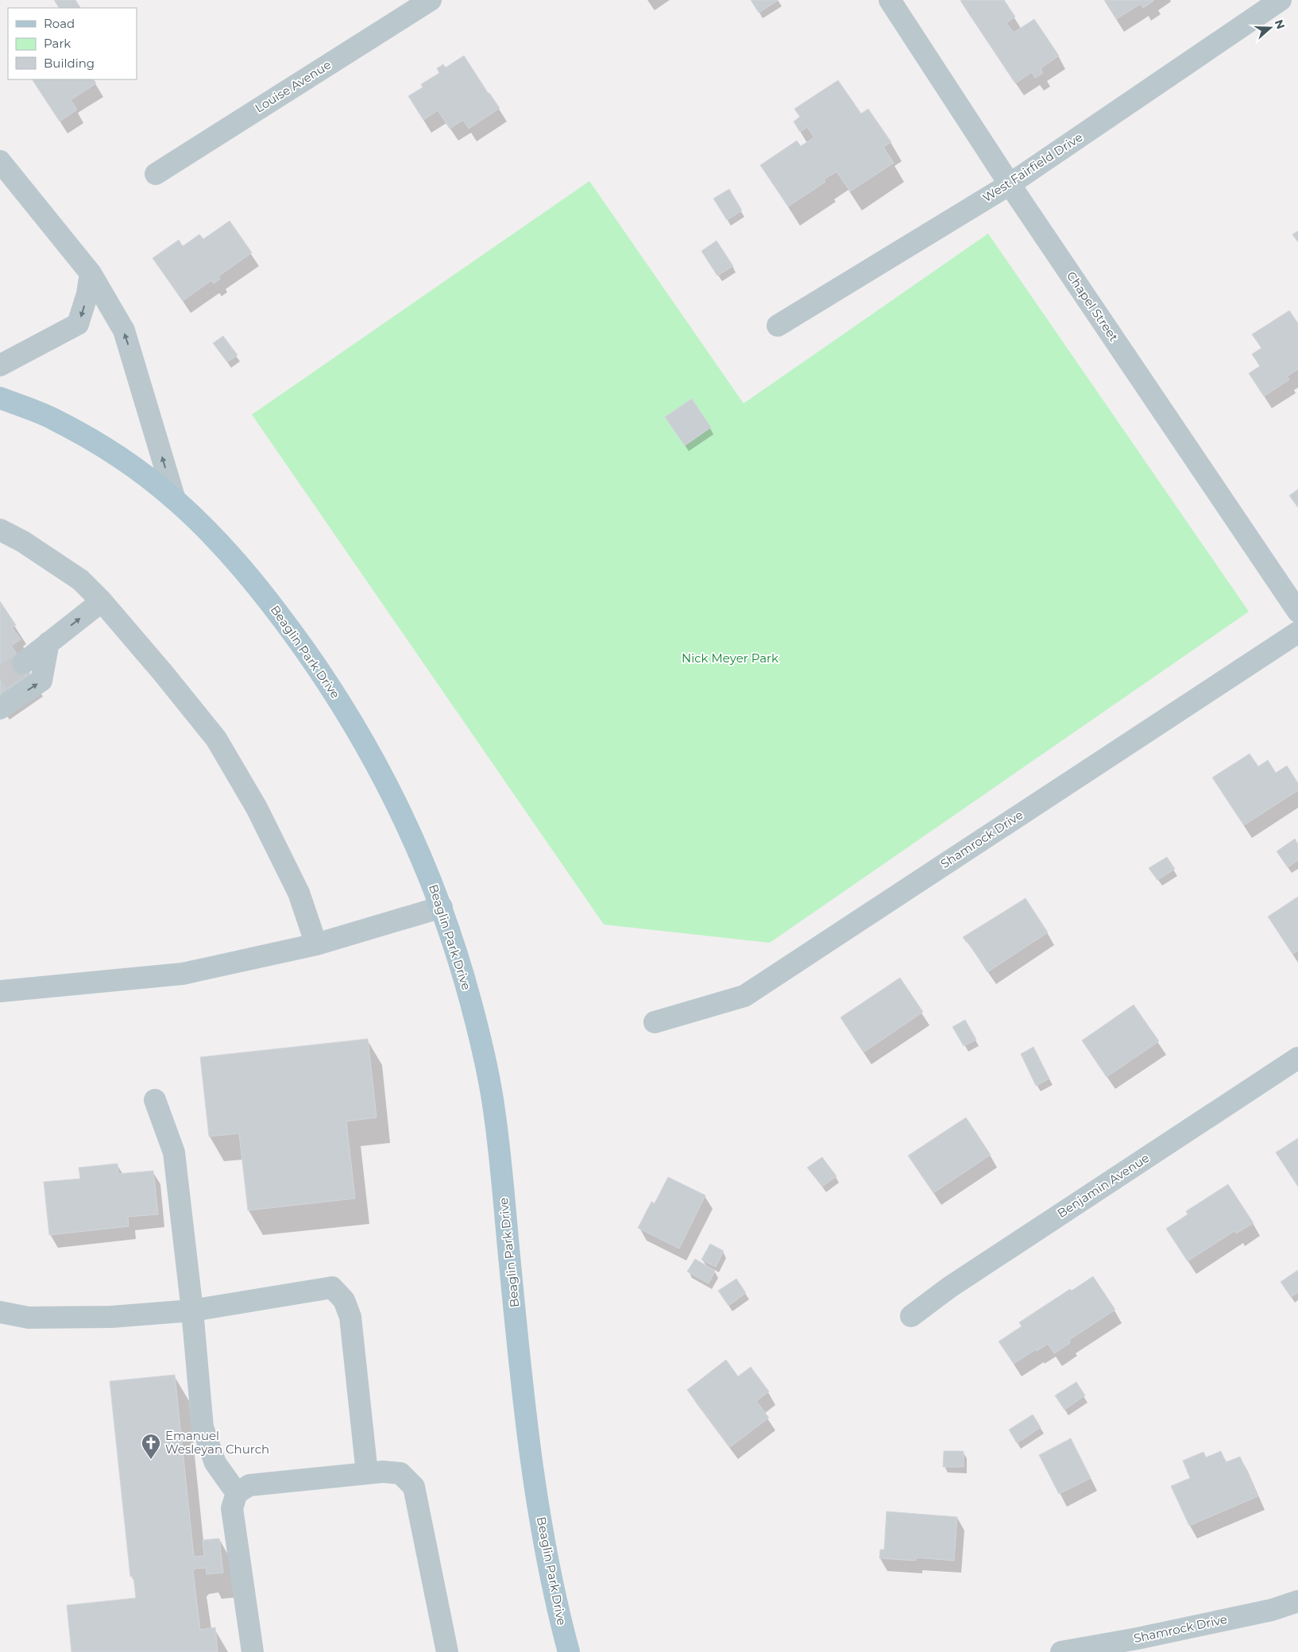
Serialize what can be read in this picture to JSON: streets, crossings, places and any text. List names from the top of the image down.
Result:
{
  "streets": {
    "main road": ["Beaglin Park Drive"],
    "street": [
      "Louise Avenue",
      "West Fairfield Drive",
      "Chapel Street",
      "Shamrock Drive",
      "Benjamin Avenue"
    ]
  },
  "crossings": [
    ["West Fairfield Drive", "Chapel Street"]
  ],
  "parks": ["Nick Meyer Park"],
  "places": {
    "church": ["Emanuel Wesleyan Church"]
  },
  "legend": ["Road", "Park", "Building"],
  "north": "right"
}
